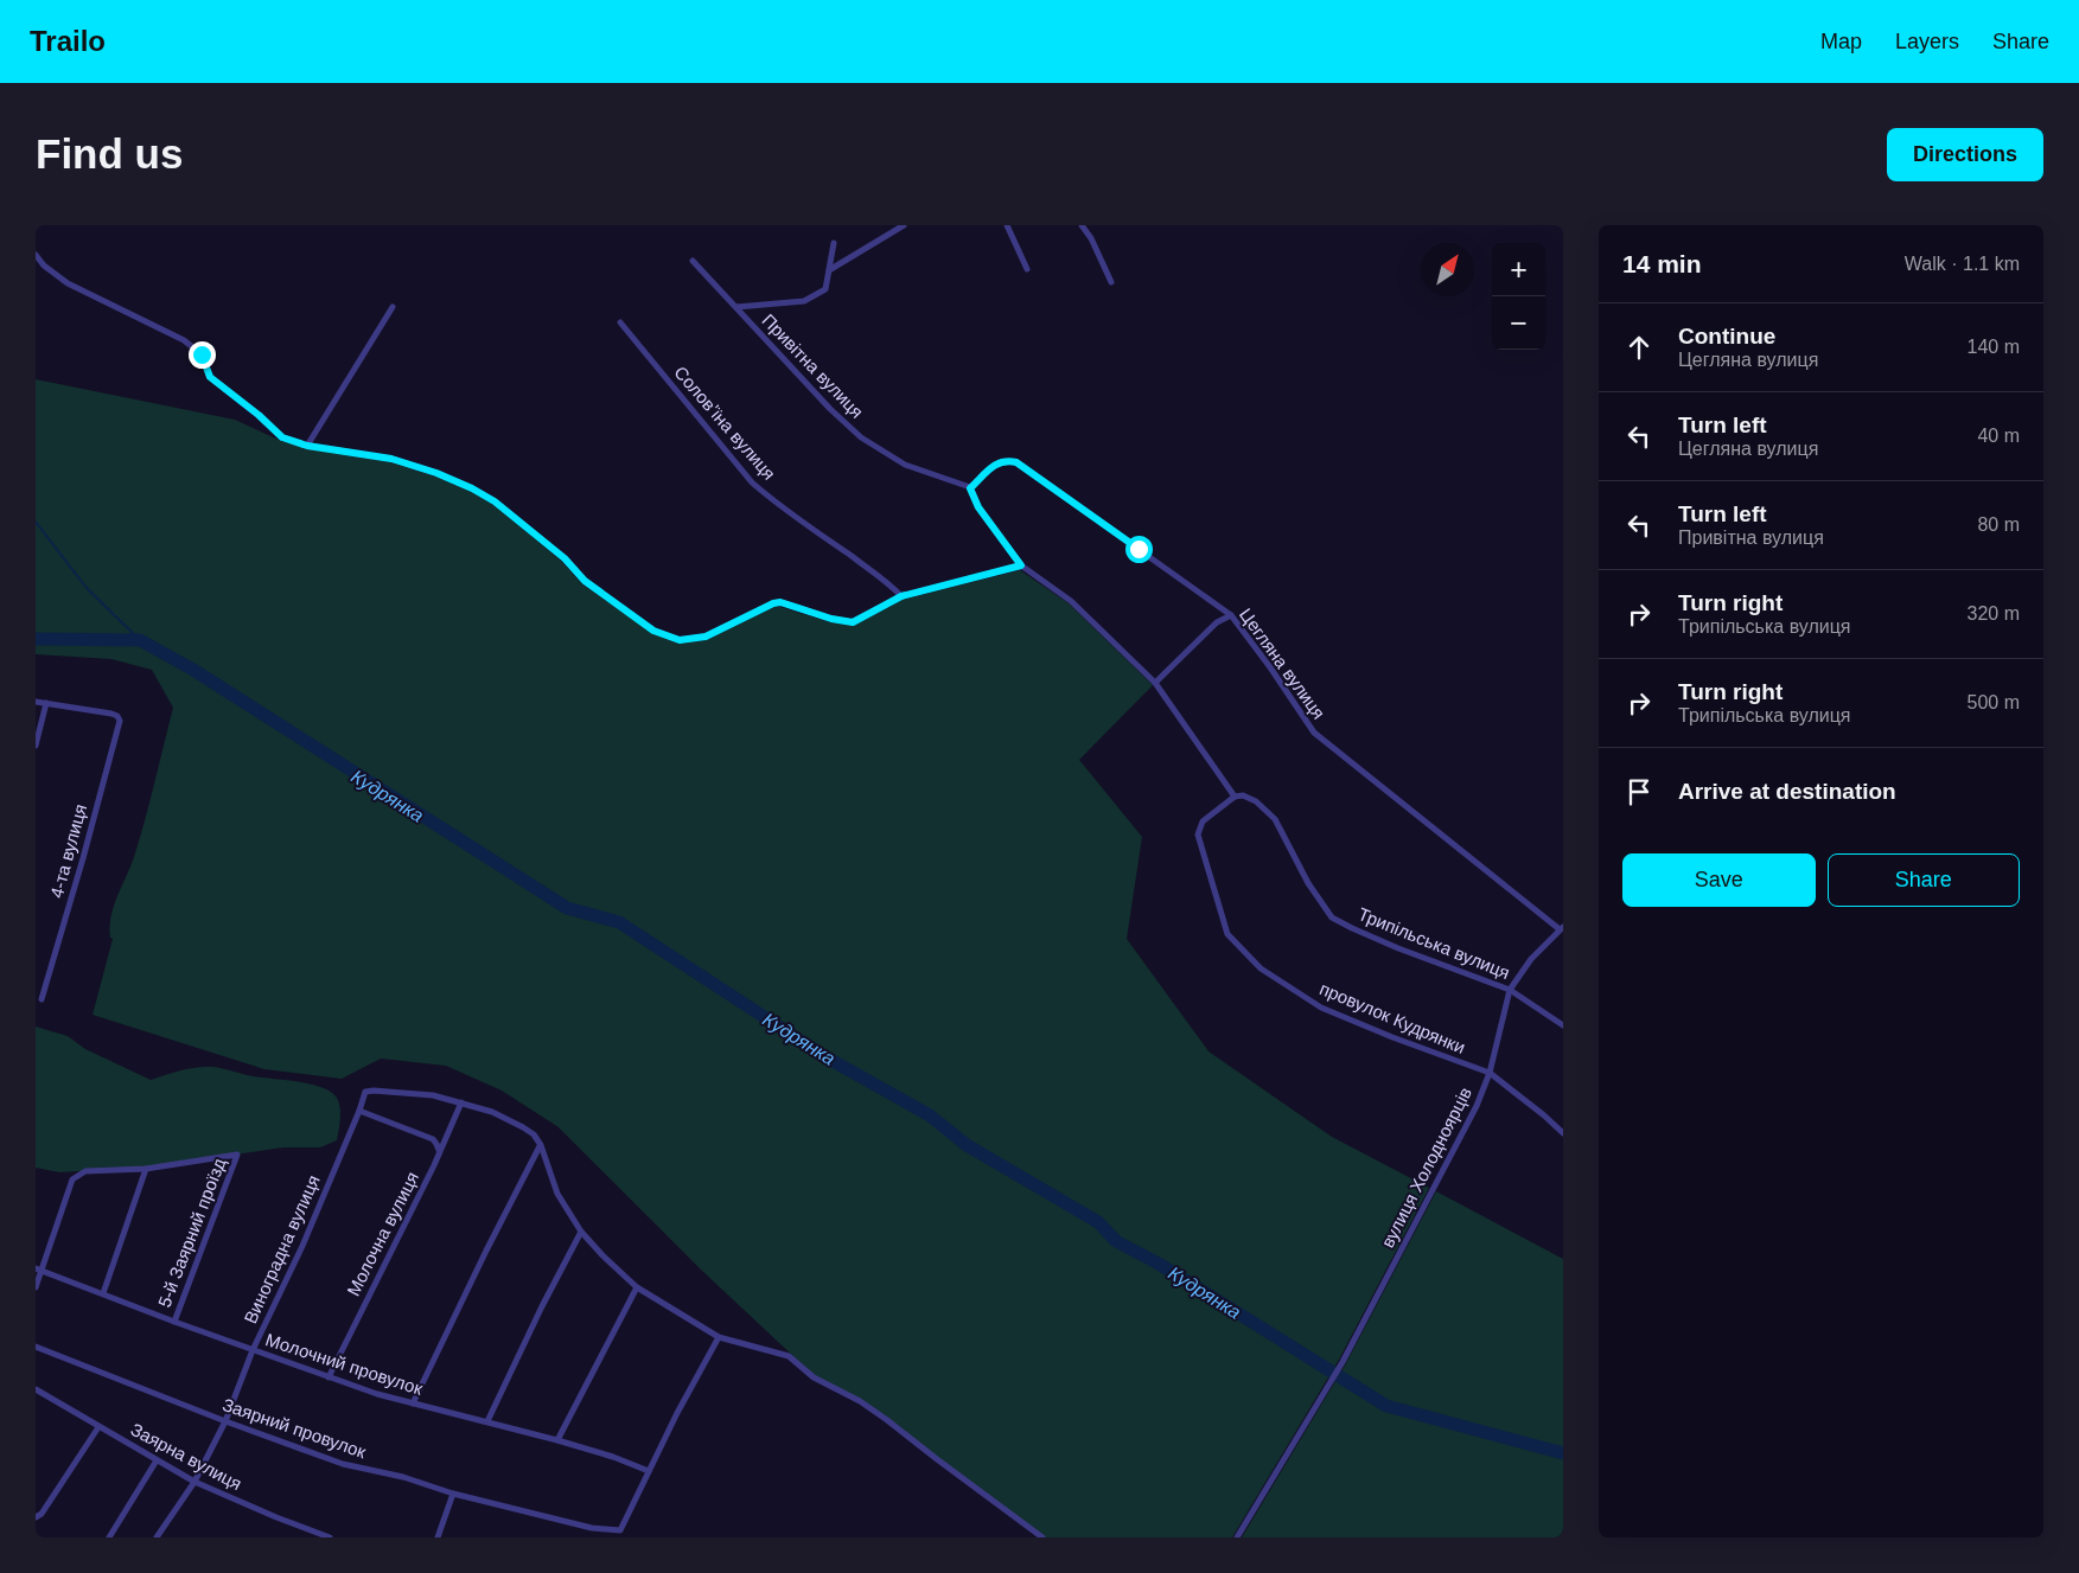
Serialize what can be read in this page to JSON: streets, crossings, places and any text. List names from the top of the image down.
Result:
{
  "streets": {
    "street": [
      "Привітна вулиця",
      "Соловʼїна вулиця",
      "Цегляна вулиця",
      "4-та вулиця",
      "Трипільська вулиця",
      "провулок Кудрянки",
      "вулиця Холодноярців",
      "5-й Заярний проїзд",
      "Молочна вулиця",
      "Виноградна вулиця",
      "Молочний провулок",
      "Заярний провулок",
      "Заярна вулиця"
    ]
  },
  "crossings": [
    ["Привітна вулиця", "Цегляна вулиця"],
    ["Цегляна вулиця", "вулиця Холодноярців"],
    ["Трипільська вулиця", "провулок Кудрянки"],
    ["Трипільська вулиця", "вулиця Холодноярців"],
    ["провулок Кудрянки", "вулиця Холодноярців"],
    ["5-й Заярний проїзд", "Молочний провулок"],
    ["Молочна вулиця", "Виноградна вулиця"],
    ["Молочна вулиця", "Молочний провулок"],
    ["Виноградна вулиця", "Молочний провулок"],
    ["Виноградна вулиця", "Заярний провулок"],
    ["Виноградна вулиця", "Заярна вулиця"],
    ["Молочний провулок", "Заярний провулок"]
  ],
  "water": ["Кудрянка"],
  "north": "top right",
  "page": {
    "header": "Trailo",
    "nav": ["Map", "Layers", "Share"],
    "buttons": [
      "Directions",
      ["Save", "Share"]
    ],
    "title": "Find us",
    "heading": ["14 min", "Walk · 1.1 km"],
    "map_buttons": ["+", "−"],
    "list": [
      ["Continue", "Цегляна вулиця", "140 m"],
      ["Turn left", "Цегляна вулиця", "40 m"],
      ["Turn left", "Привітна вулиця", "80 m"],
      ["Turn right", "Трипільська вулиця", "320 m"],
      ["Turn right", "Трипільська вулиця", "500 m"],
      "Arrive at destination"
    ]
  }
}
